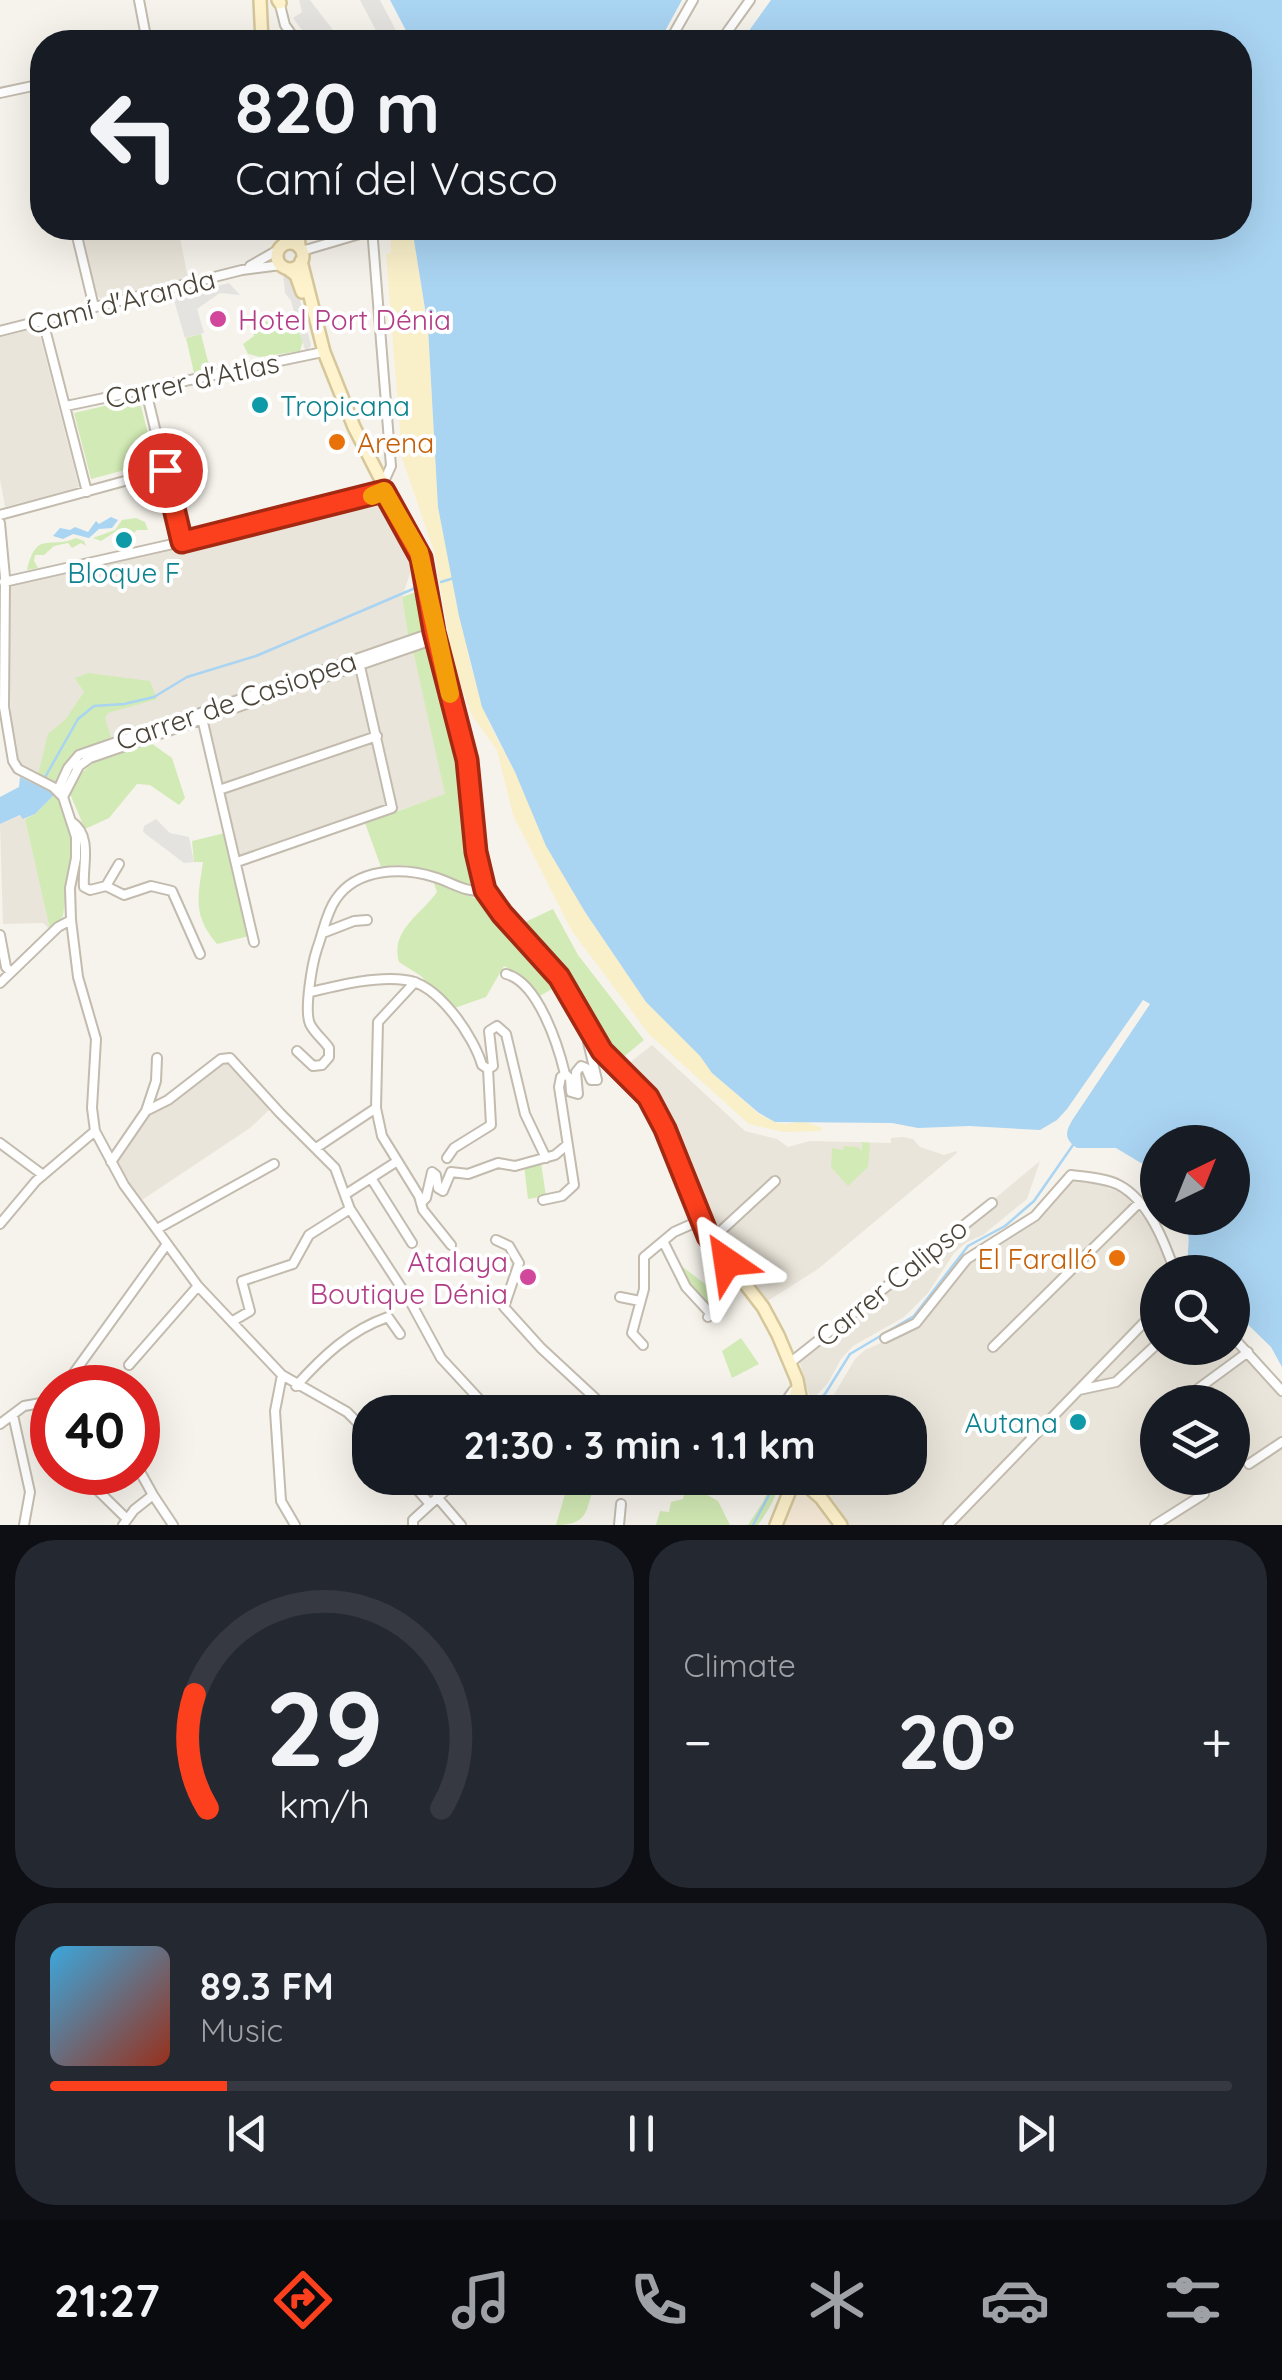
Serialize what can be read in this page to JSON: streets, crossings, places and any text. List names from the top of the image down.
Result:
{
  "streets": {
    "street": [
      "Camí d'Aranda",
      "Carrer d'Atlas",
      "Carrer de Casiopea",
      "Carrer Calipso"
    ]
  },
  "places": [
    "Hotel Port Dénia",
    "Tropicana",
    "Arena",
    "Bloque F",
    "El Faralló",
    "Atalaya Boutique Dénia",
    "Autana"
  ],
  "north": "top right",
  "page": {
    "turn": ["820 m", "Camí del Vasco"],
    "limit": "40",
    "trip": "21:30 · 3 min · 1.1 km",
    "tile": "Climate",
    "heat": ["−", "20°", "+"],
    "song": ["89.3 FM", "Music"],
    "tabs": "21:27",
    "gauge": ["29", "km/h"]
  }
}
